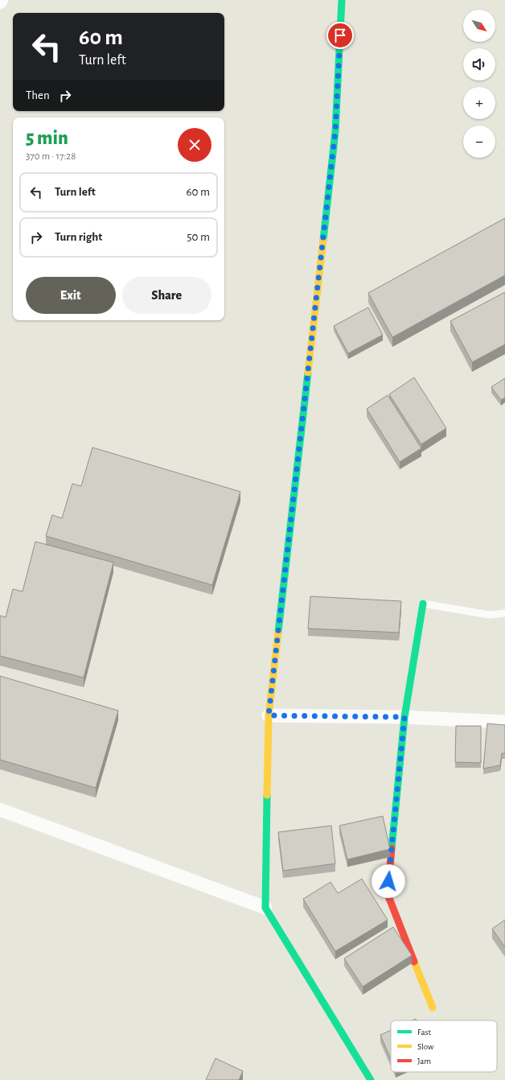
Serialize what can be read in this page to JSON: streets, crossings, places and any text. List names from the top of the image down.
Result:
{
  "legend": ["Fast", "Slow", "Jam"],
  "north": "bottom right",
  "page": {
    "map_buttons": ["+", "−"],
    "turn": ["60 m", "Turn left"],
    "then": "Then",
    "heading": ["5 min", "370 m · 17:28"],
    "list": [
      {
        "name": "Turn left",
        "value": "60 m"
      },
      {
        "name": "Turn right",
        "value": "50 m"
      }
    ],
    "buttons": ["Exit", "Share"]
  }
}
